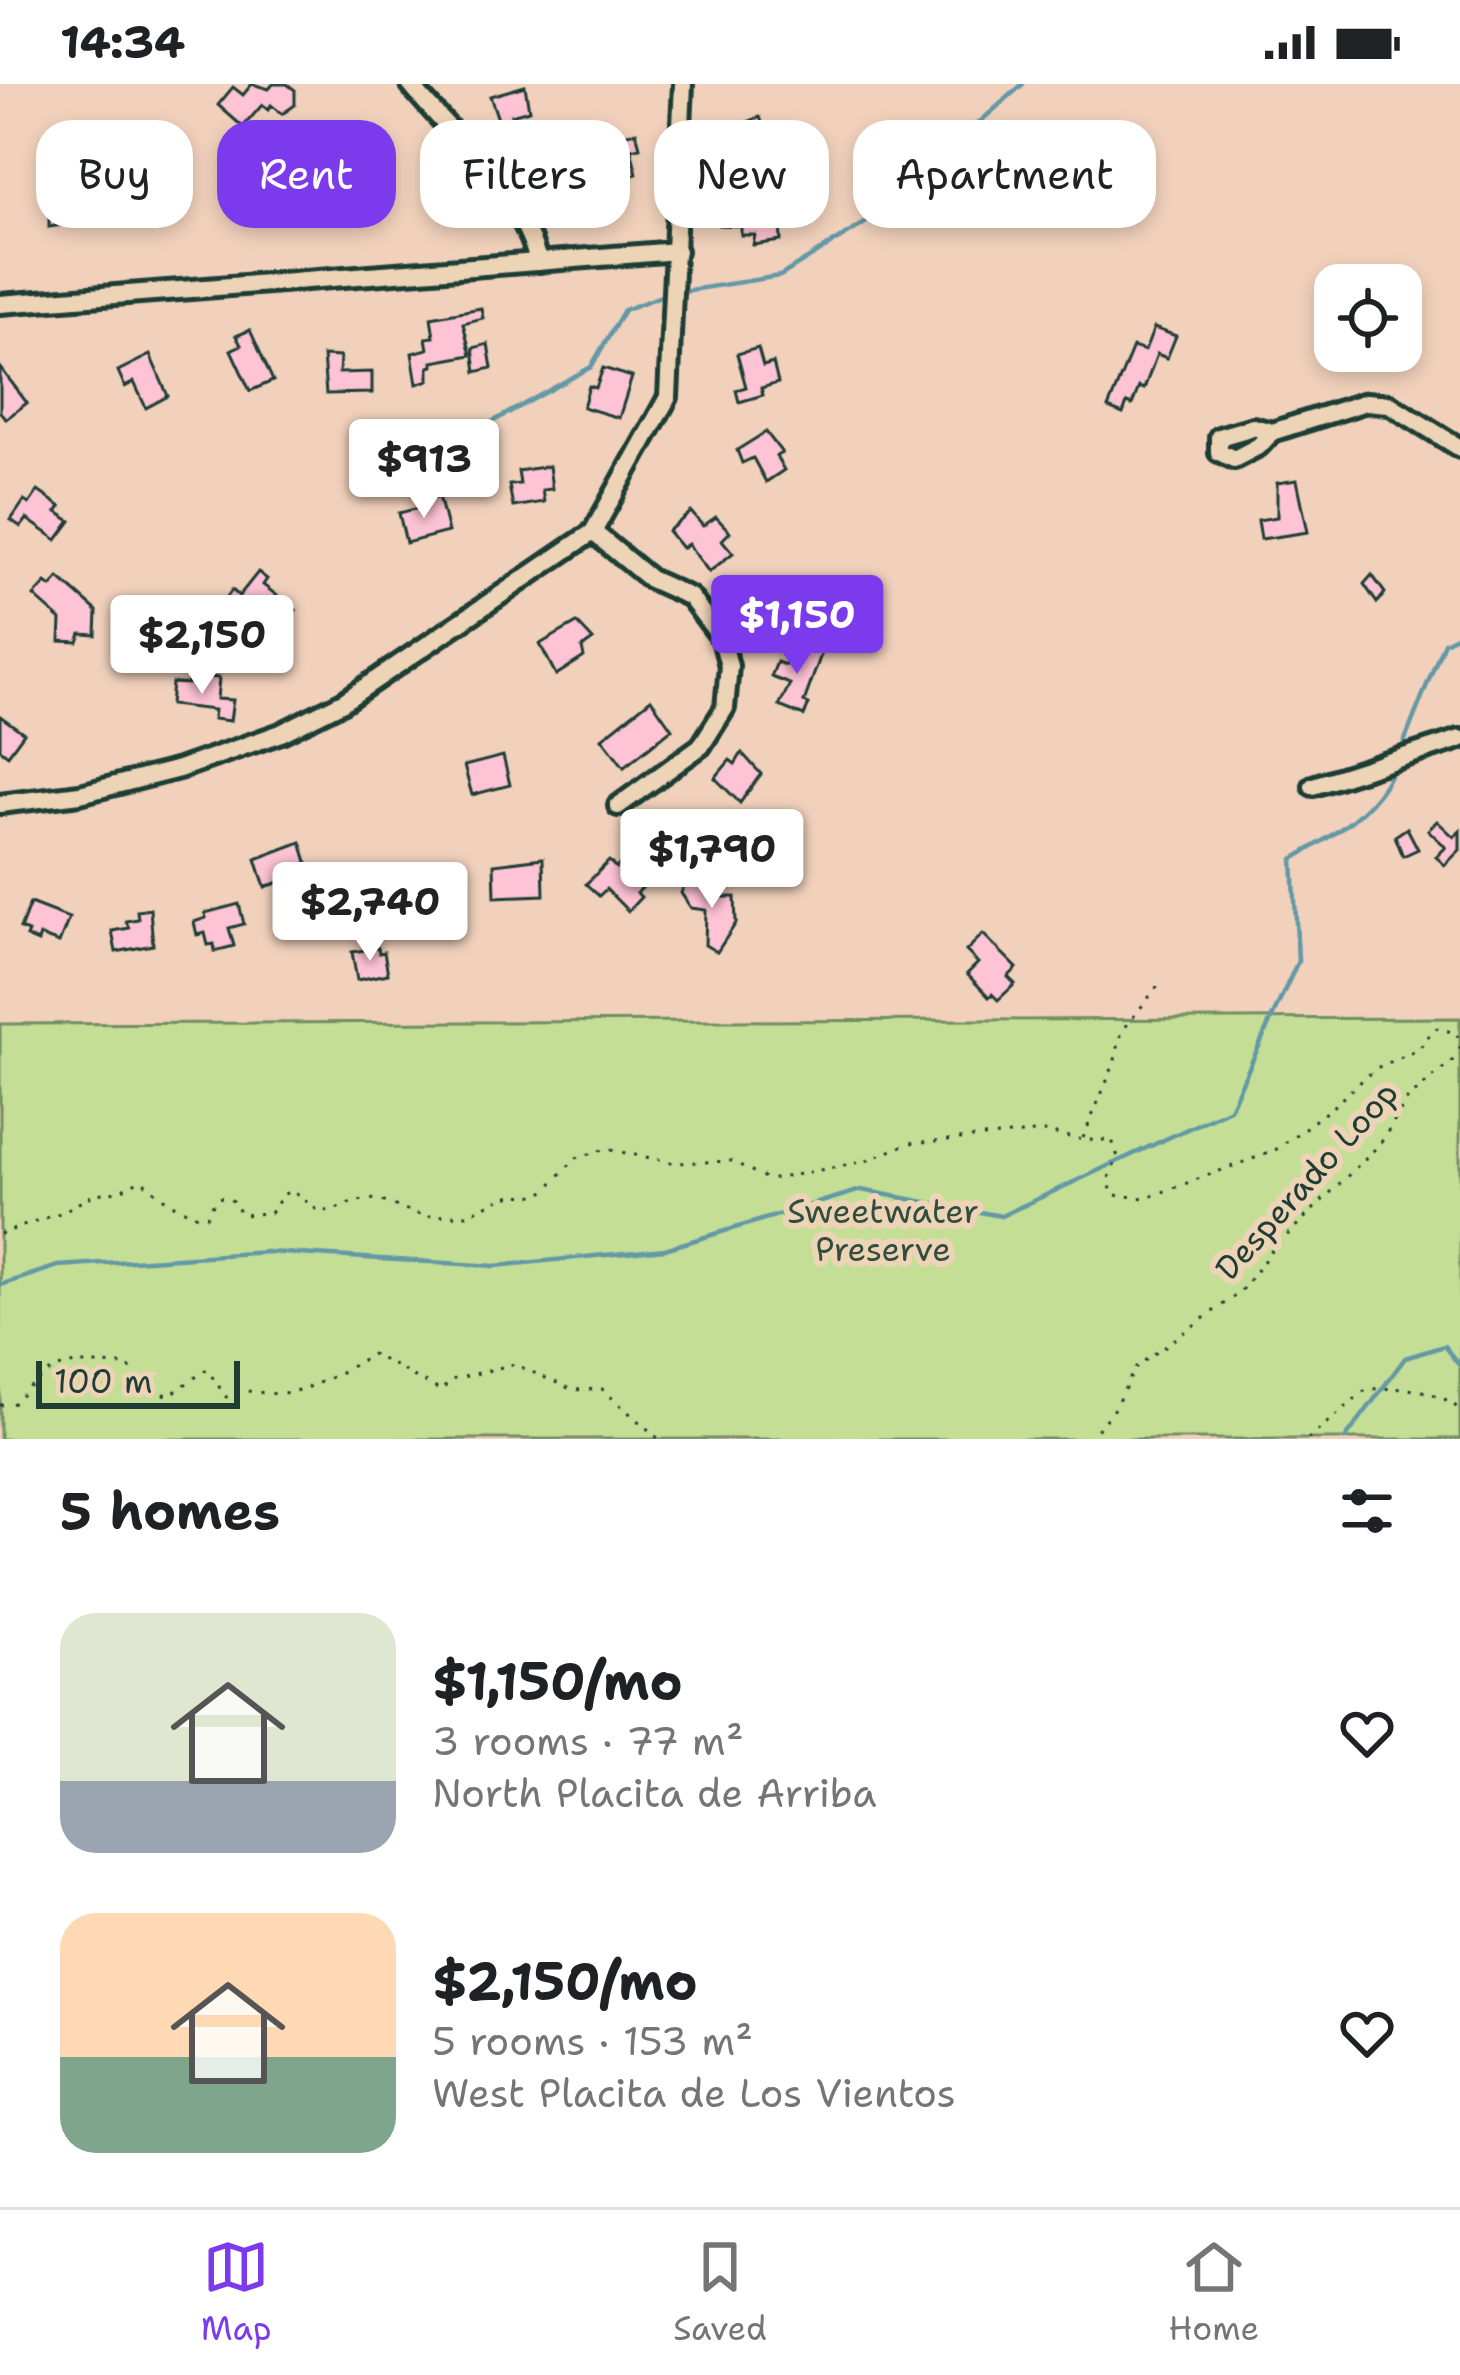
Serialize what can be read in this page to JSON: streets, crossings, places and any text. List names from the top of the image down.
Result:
{
  "streets": {
    "path": ["Desperado Loop"]
  },
  "parks": ["Sweetwater Preserve"],
  "scale_bar": "100 m",
  "page": {
    "status": "14:34",
    "chip": [
      "Buy",
      "Rent",
      "Filters",
      "New",
      "Apartment"
    ],
    "price": [
      "$913",
      "$1,150",
      "$2,150",
      "$1,790",
      "$2,740"
    ],
    "scale": "100 m",
    "heading": "5 homes",
    "list": [
      {
        "name": "$1,150/mo",
        "note": "3 rooms · 77 m² · North Placita de Arriba"
      },
      {
        "name": "$2,150/mo",
        "note": "5 rooms · 153 m² · West Placita de Los Vientos"
      }
    ],
    "tabs": ["Map", "Saved", "Home"]
  }
}
